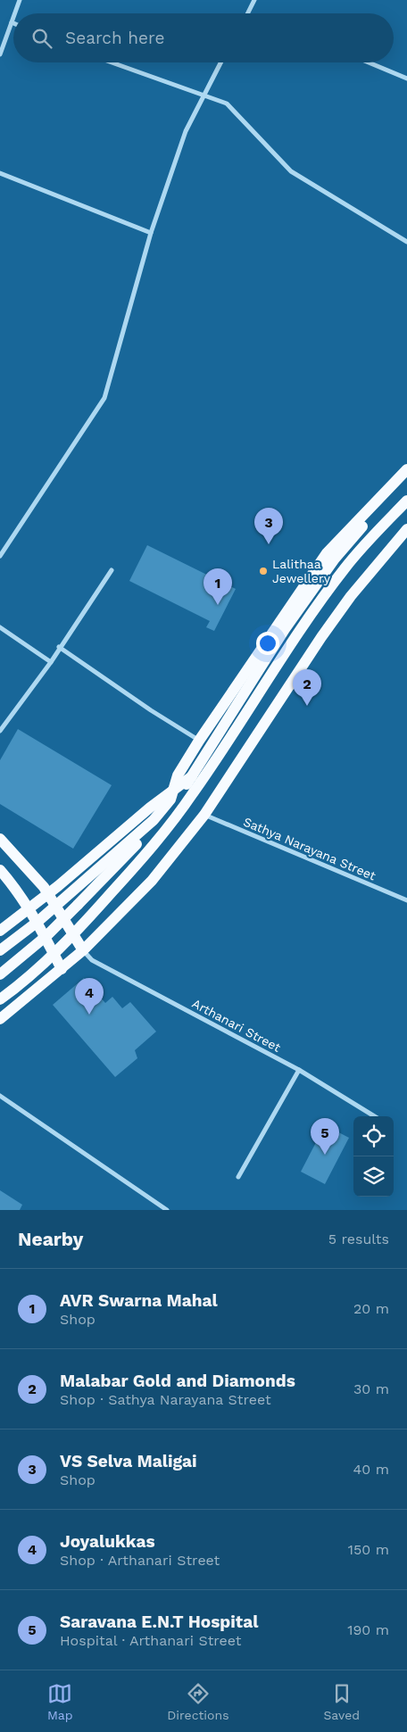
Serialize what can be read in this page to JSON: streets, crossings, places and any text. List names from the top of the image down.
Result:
{
  "streets": {
    "street": ["Sathya Narayana Street", "Arthanari Street"]
  },
  "places": ["Lalithaa Jewellery"],
  "page": {
    "search": "Search here",
    "pins": [
      "3",
      "1",
      "2",
      "4",
      "5"
    ],
    "heading": ["Nearby", "5 results"],
    "list": [
      {
        "mark": "1",
        "name": "AVR Swarna Mahal",
        "note": "Shop",
        "value": "20 m"
      },
      {
        "mark": "2",
        "name": "Malabar Gold and Diamonds",
        "note": "Shop · Sathya Narayana Street",
        "value": "30 m"
      },
      {
        "mark": "3",
        "name": "VS Selva Maligai",
        "note": "Shop",
        "value": "40 m"
      },
      {
        "mark": "4",
        "name": "Joyalukkas",
        "note": "Shop · Arthanari Street",
        "value": "150 m"
      },
      {
        "mark": "5",
        "name": "Saravana E.N.T Hospital",
        "note": "Hospital · Arthanari Street",
        "value": "190 m"
      }
    ],
    "nav": ["Map", "Directions", "Saved"]
  }
}
